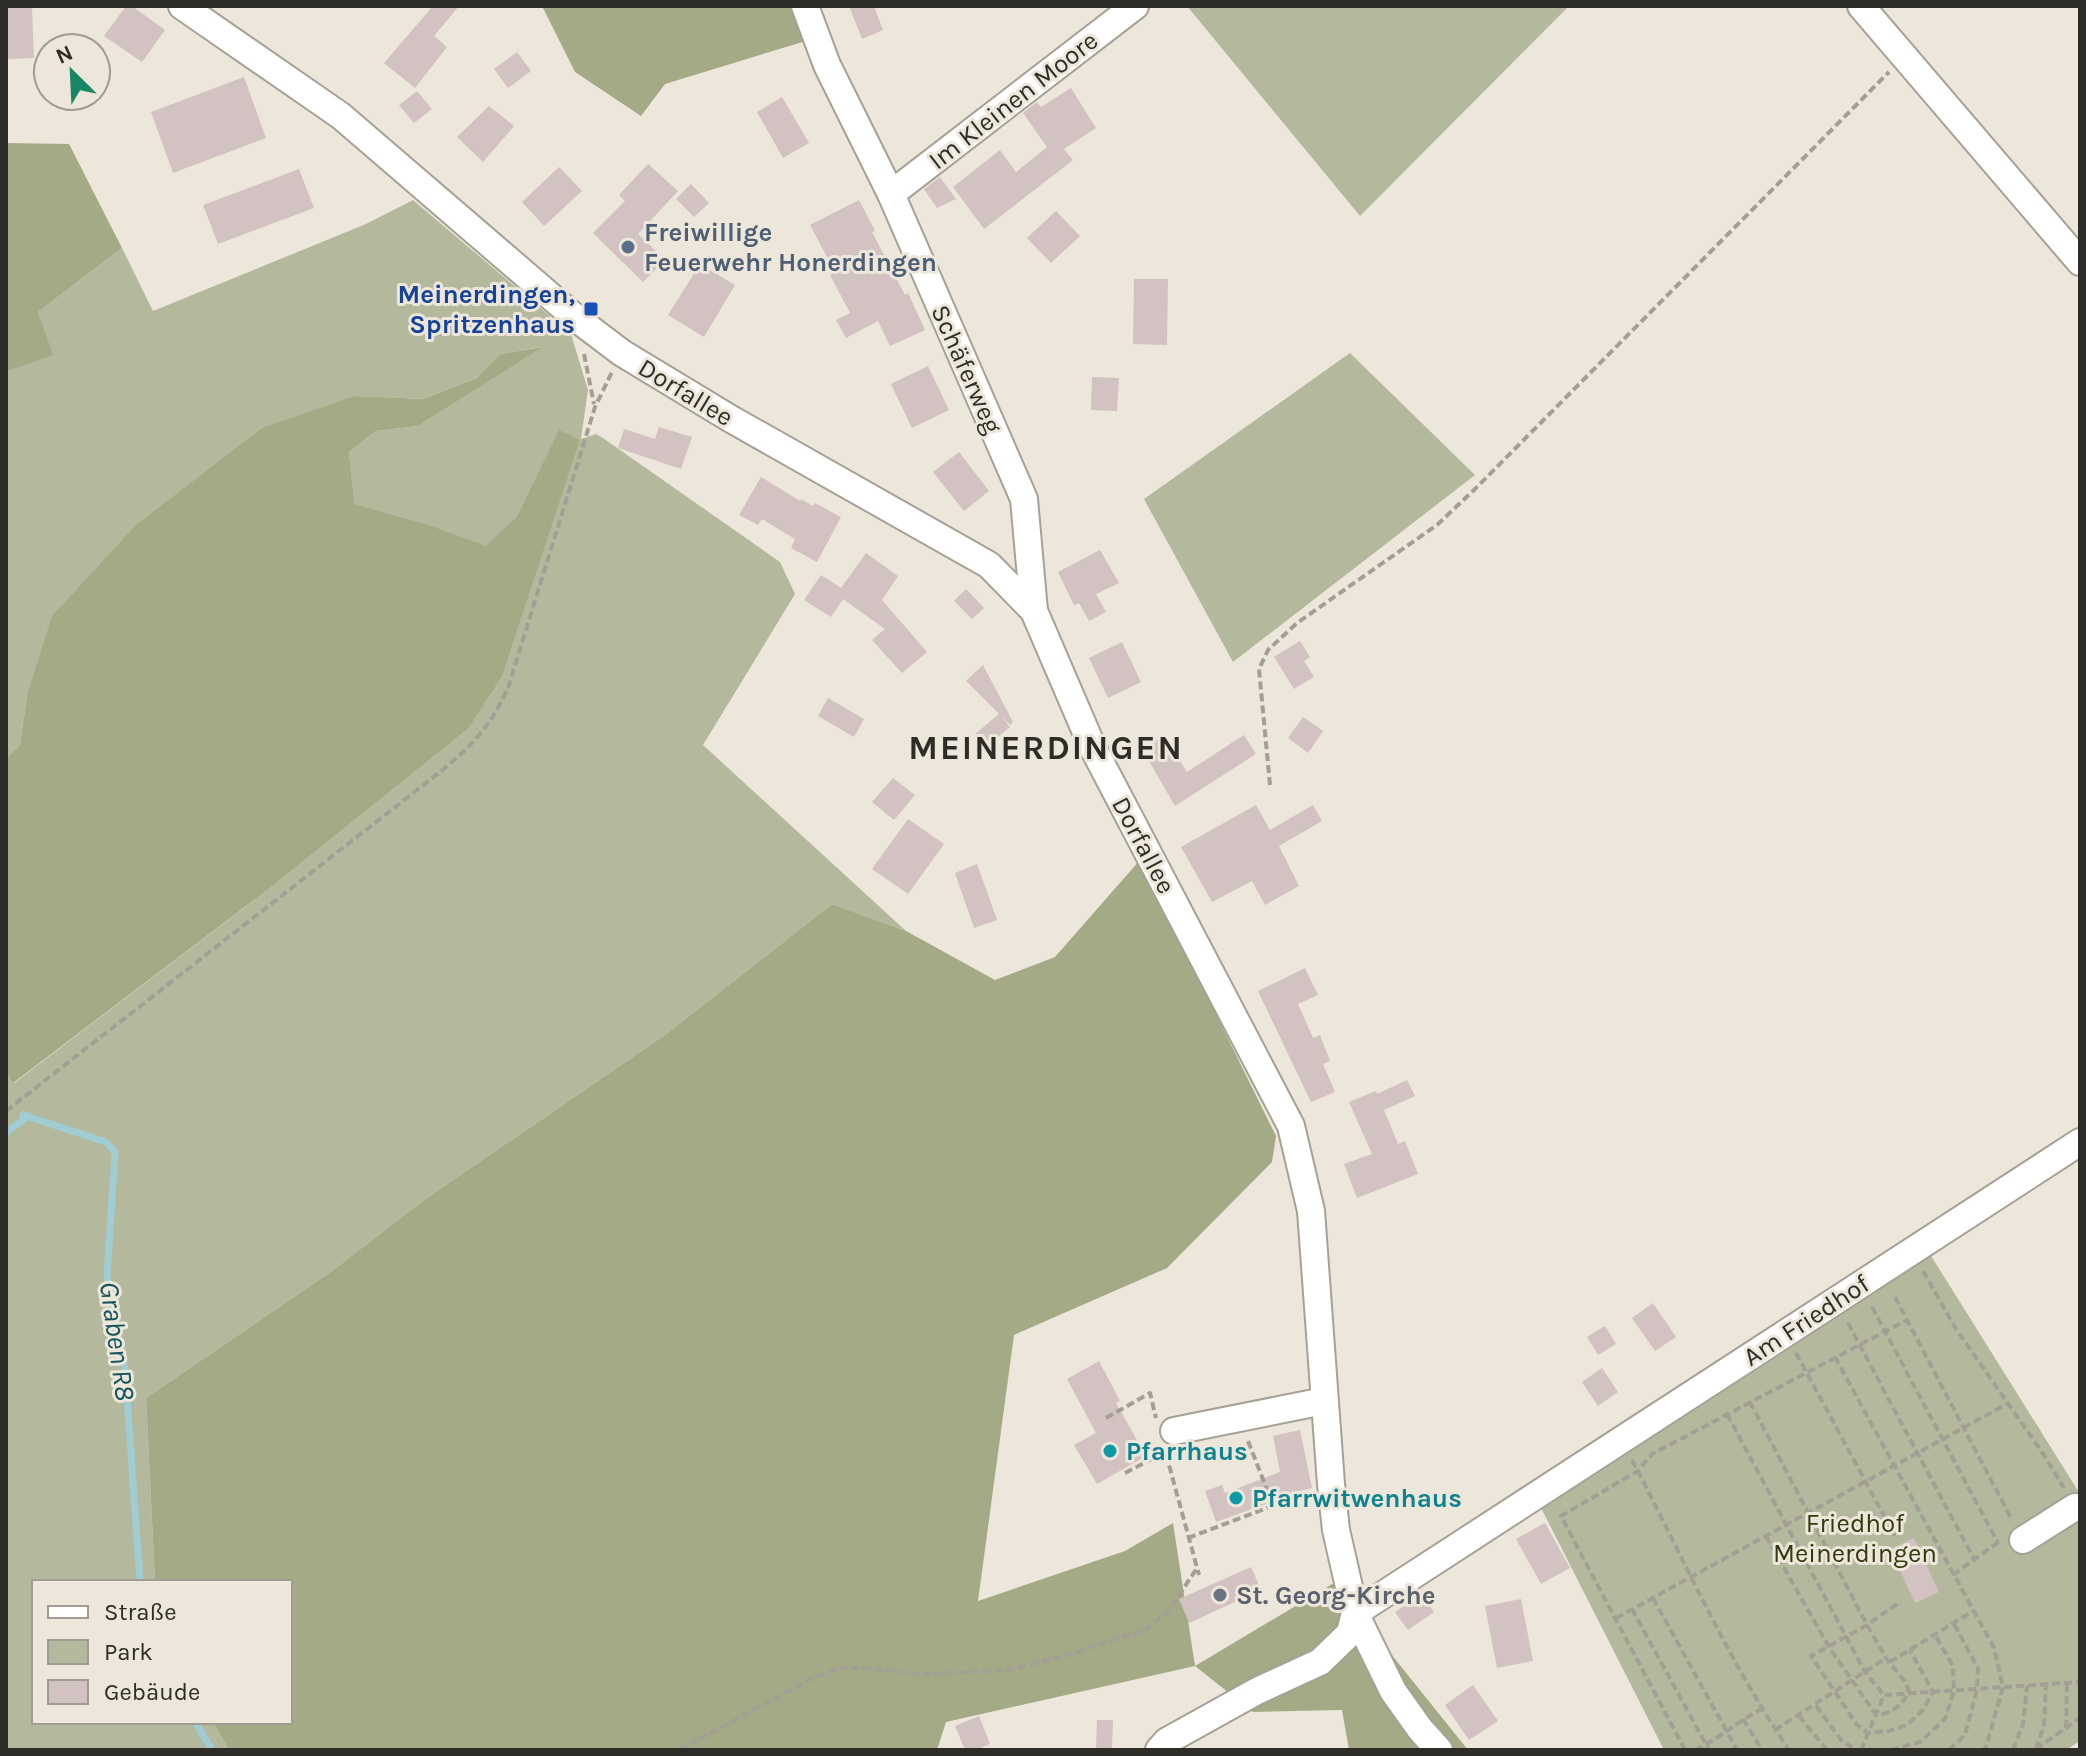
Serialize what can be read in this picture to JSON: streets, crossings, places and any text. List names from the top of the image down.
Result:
{
  "streets": {
    "street": [
      "Im Kleinen Moore",
      "Schäferweg",
      "Dorfallee",
      "Am Friedhof"
    ]
  },
  "crossings": [
    ["Im Kleinen Moore", "Schäferweg"],
    ["Schäferweg", "Dorfallee"],
    ["Dorfallee", "Am Friedhof"]
  ],
  "districts": ["MEINERDINGEN"],
  "water": ["Graben R8"],
  "parks": ["Friedhof Meinerdingen"],
  "places": {
    "other": [
      "Freiwillige Feuerwehr Honerdingen",
      "Pfarrhaus",
      "Pfarrwitwenhaus",
      "St. Georg-Kirche"
    ],
    "transit": ["Meinerdingen, Spritzenhaus"]
  },
  "legend": ["Straße", "Park", "Gebäude"],
  "north": "top left"
}
